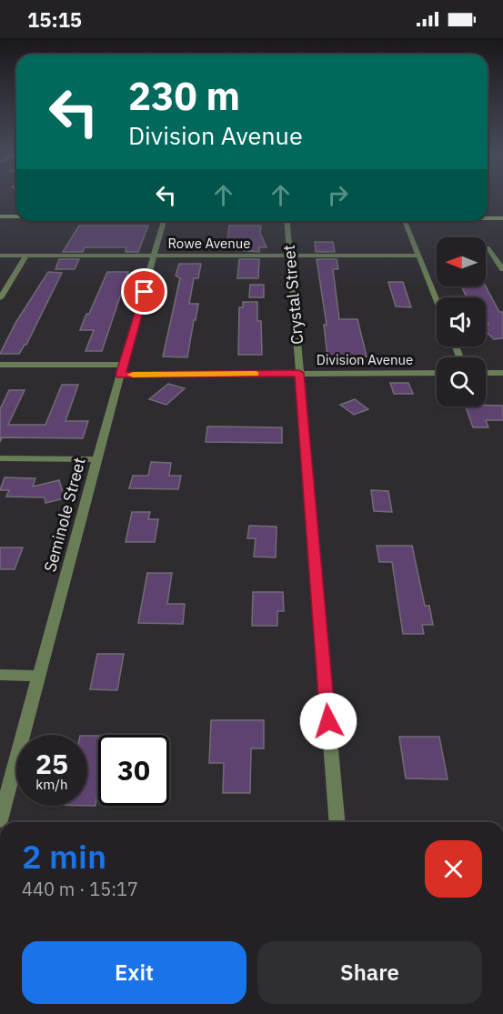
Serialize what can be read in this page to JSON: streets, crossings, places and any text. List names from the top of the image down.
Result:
{
  "streets": {
    "street": [
      "Rowe Avenue",
      "Crystal Street",
      "Division Avenue",
      "Seminole Street"
    ]
  },
  "crossings": [
    ["Rowe Avenue", "Crystal Street"],
    ["Rowe Avenue", "Seminole Street"],
    ["Crystal Street", "Division Avenue"],
    ["Division Avenue", "Seminole Street"]
  ],
  "north": "left",
  "page": {
    "status": "15:15",
    "turn": ["230 m", "Division Avenue"],
    "speed": "25 km/h",
    "limit": "30",
    "heading": ["2 min", "440 m · 15:17"],
    "buttons": ["Exit", "Share"]
  }
}
